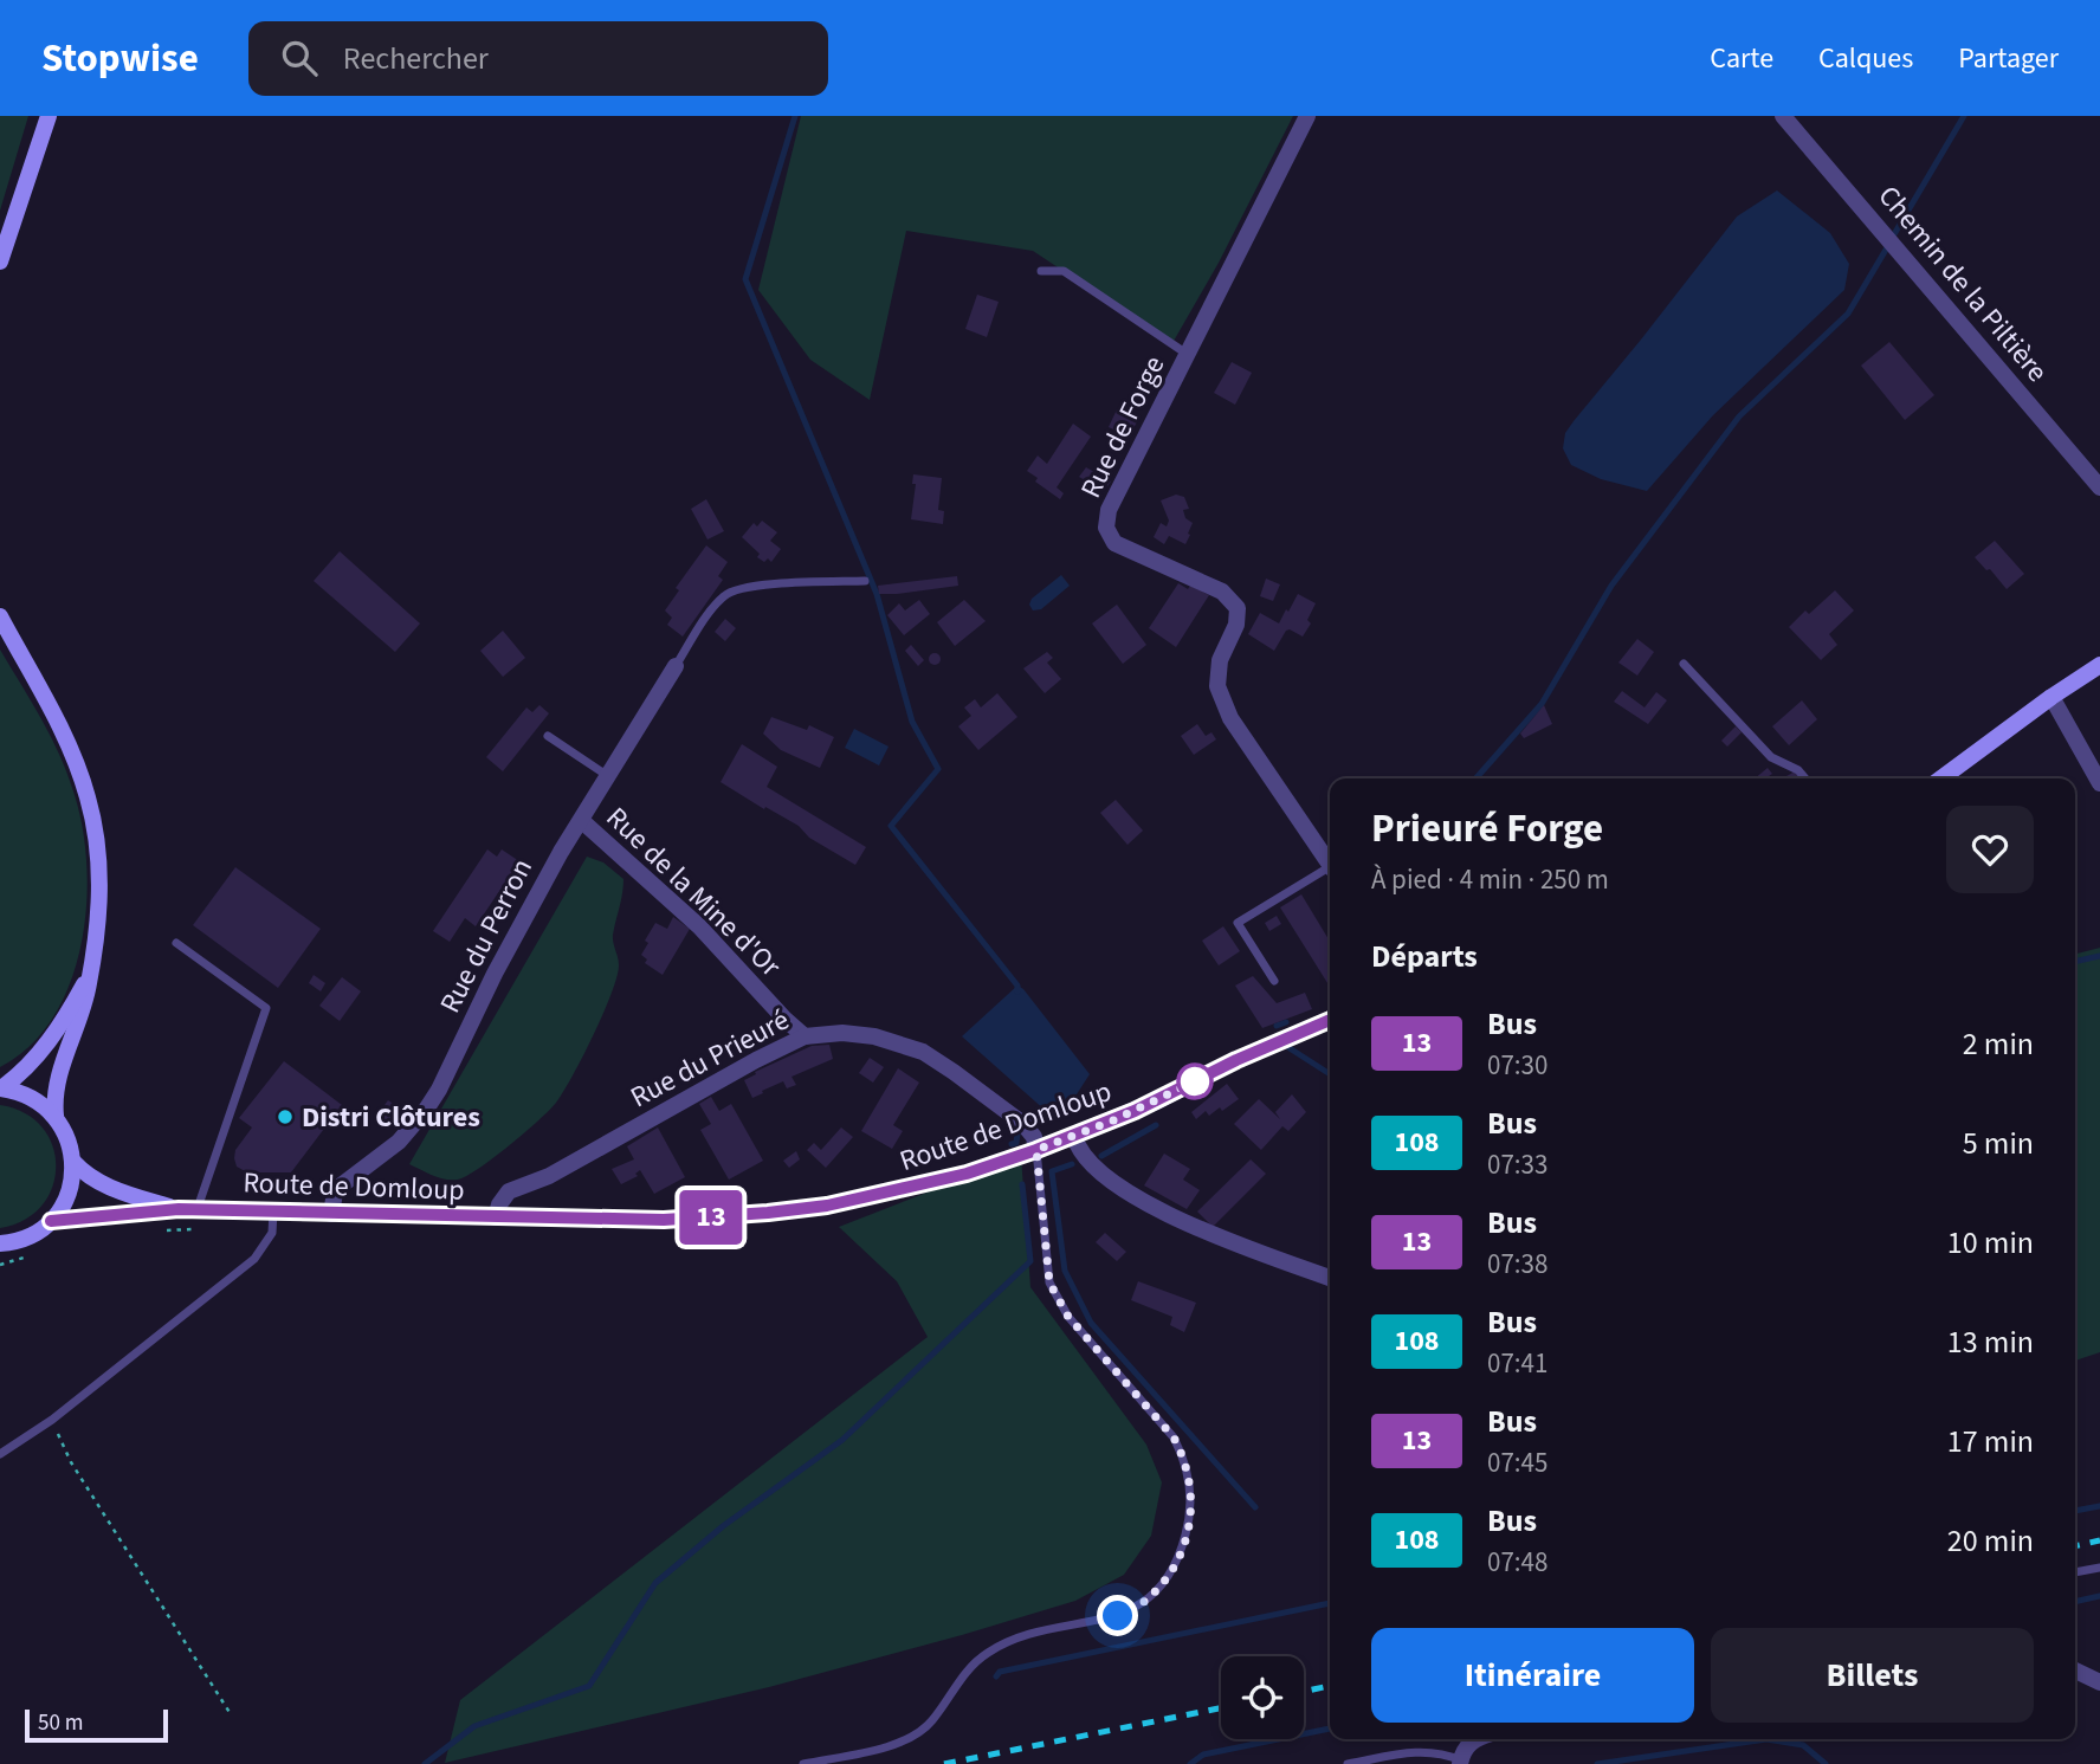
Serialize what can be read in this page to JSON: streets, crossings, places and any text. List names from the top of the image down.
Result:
{
  "streets": {
    "street": [
      "Chemin de la Piltière",
      "Rue de Forge",
      "Rue de la Mine d'Or",
      "Rue du Perron",
      "Rue du Prieuré",
      "Route de Domloup"
    ]
  },
  "crossings": [
    ["Rue de la Mine d'Or", "Rue du Perron"],
    ["Rue de la Mine d'Or", "Rue du Prieuré"],
    ["Rue du Perron", "Route de Domloup"],
    ["Rue du Prieuré", "Route de Domloup"]
  ],
  "places": ["Distri Clôtures"],
  "lines": ["bus line 13"],
  "scale_bar": "50 m",
  "page": {
    "header": "Stopwise",
    "search": "Rechercher",
    "nav": ["Carte", "Calques", "Partager"],
    "on_map": "13",
    "heading": [
      ["Prieuré Forge", "À pied · 4 min · 250 m"],
      "Départs"
    ],
    "list": [
      {
        "mark": "13",
        "name": "Bus",
        "note": "07:30",
        "value": "2 min"
      },
      {
        "mark": "108",
        "name": "Bus",
        "note": "07:33",
        "value": "5 min"
      },
      {
        "mark": "13",
        "name": "Bus",
        "note": "07:38",
        "value": "10 min"
      },
      {
        "mark": "108",
        "name": "Bus",
        "note": "07:41",
        "value": "13 min"
      },
      {
        "mark": "13",
        "name": "Bus",
        "note": "07:45",
        "value": "17 min"
      },
      {
        "mark": "108",
        "name": "Bus",
        "note": "07:48",
        "value": "20 min"
      }
    ],
    "buttons": ["Itinéraire", "Billets"],
    "scale": "50 m"
  }
}
